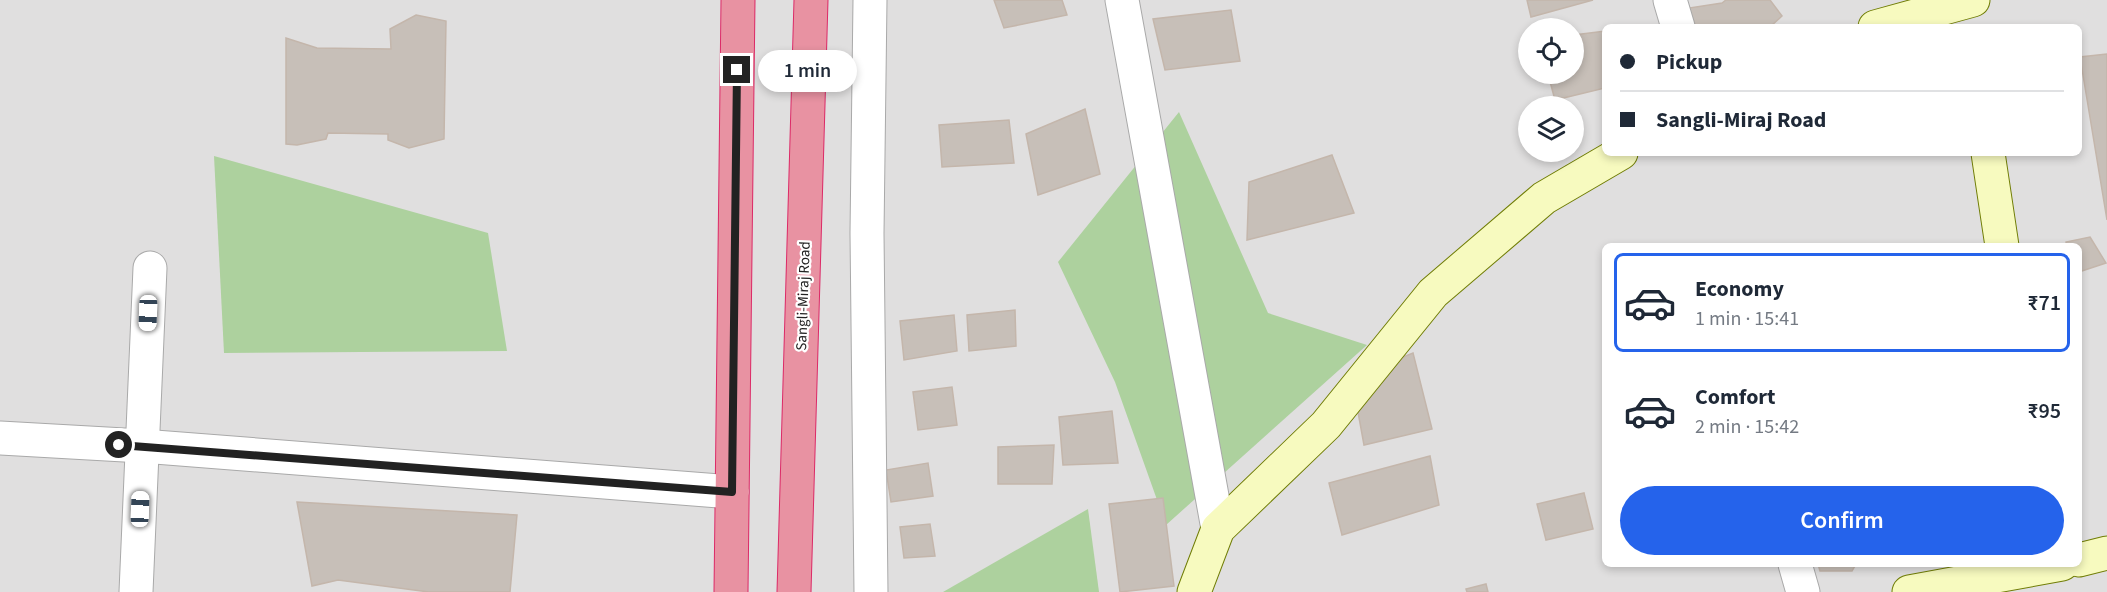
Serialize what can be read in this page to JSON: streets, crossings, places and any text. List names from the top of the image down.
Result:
{
  "streets": {
    "highway": ["Sangli-Miraj Road"]
  },
  "page": {
    "banner": ["Pickup", "Sangli-Miraj Road"],
    "bubble": "1 min",
    "list": [
      {
        "name": "Economy",
        "note": "1 min · 15:41",
        "value": "₹71"
      },
      {
        "name": "Comfort",
        "note": "2 min · 15:42",
        "value": "₹95"
      }
    ],
    "buttons": "Confirm"
  }
}
